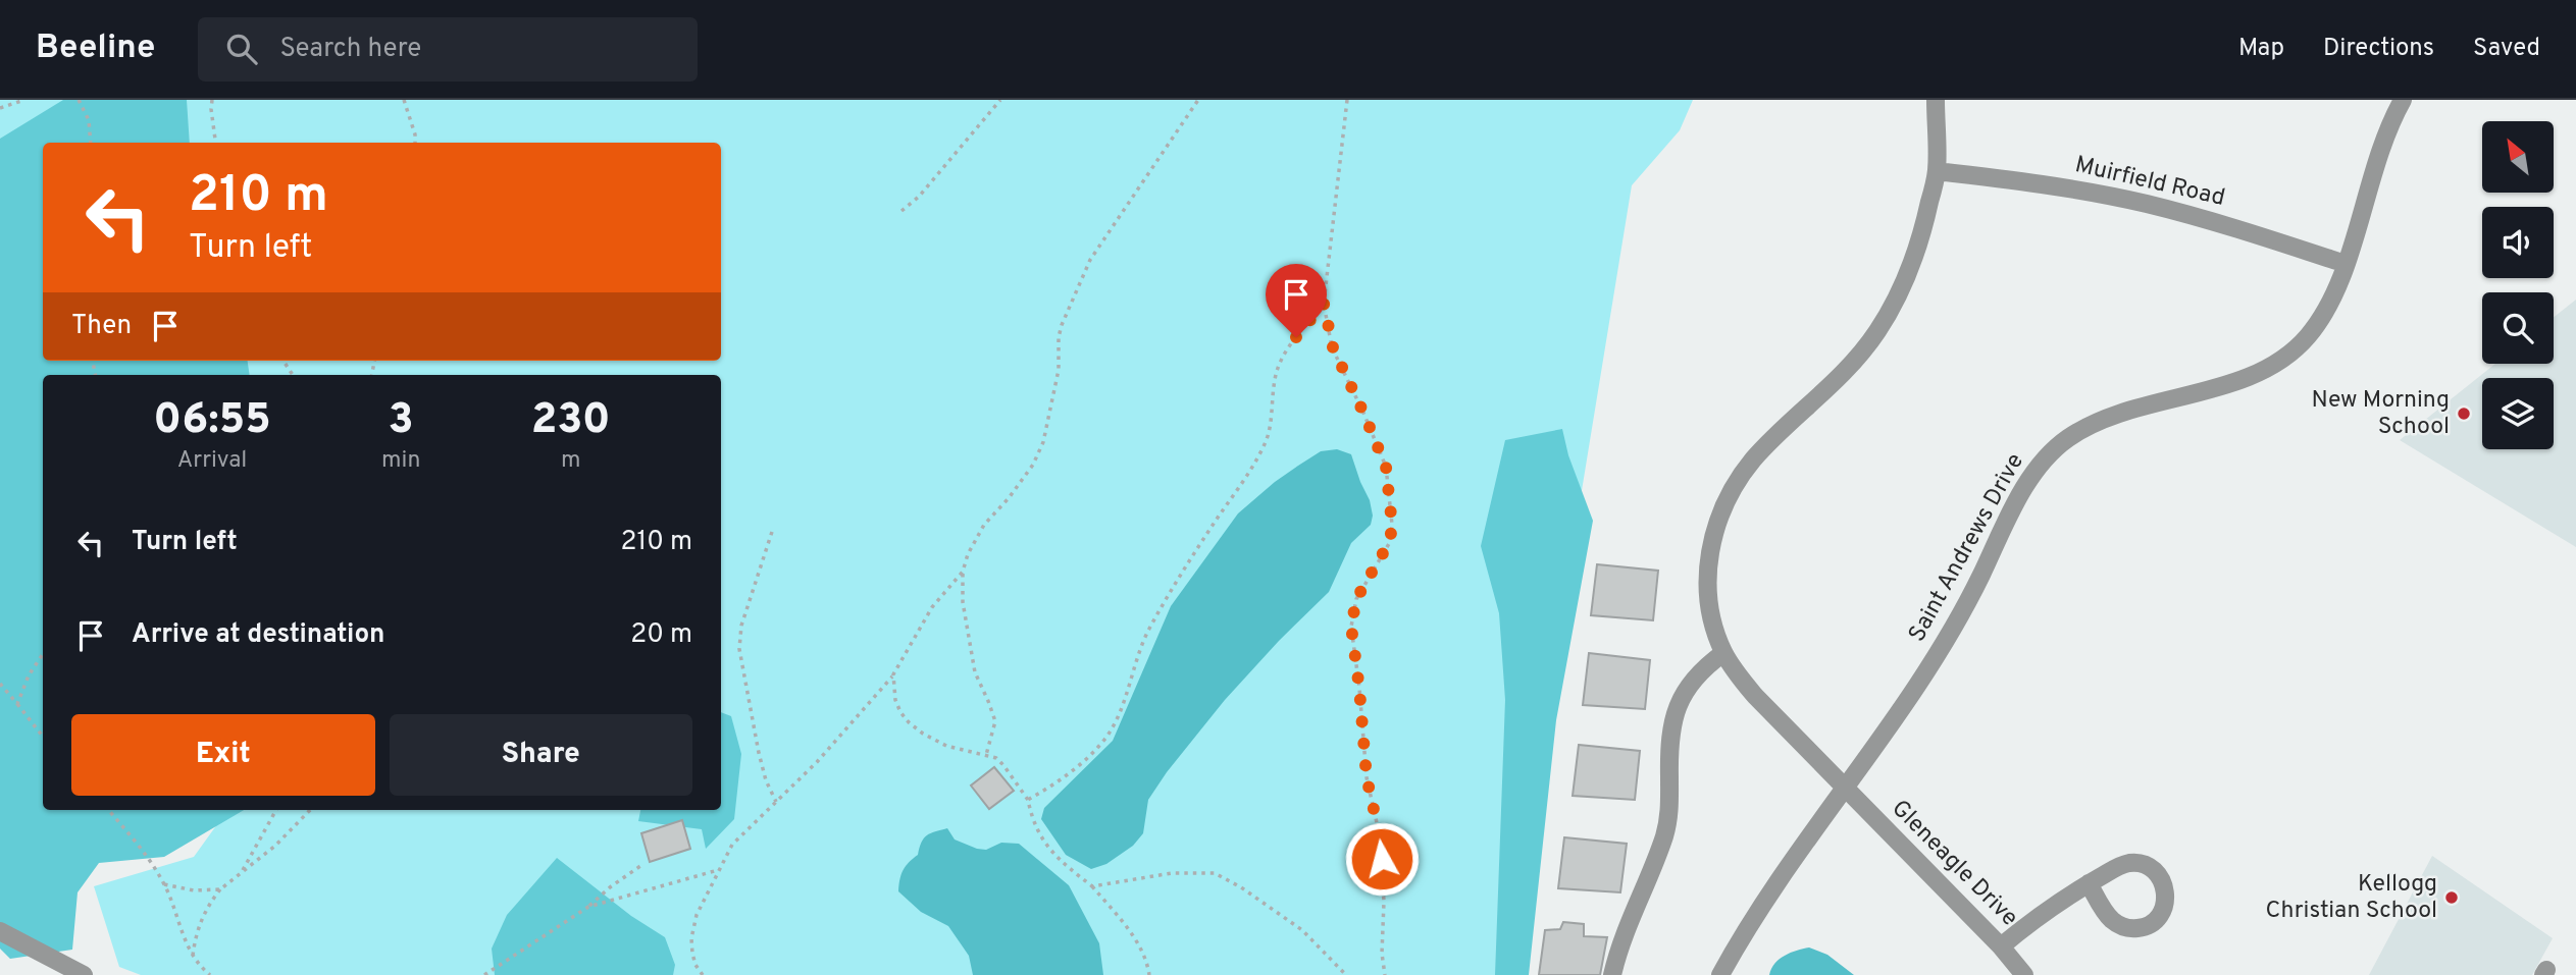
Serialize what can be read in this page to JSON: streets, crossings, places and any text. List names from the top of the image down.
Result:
{
  "streets": {
    "street": ["Muirfield Road", "Saint Andrews Drive", "Gleneagle Drive"]
  },
  "crossings": [
    ["Muirfield Road", "Saint Andrews Drive"],
    ["Muirfield Road", "Gleneagle Drive"],
    ["Saint Andrews Drive", "Gleneagle Drive"]
  ],
  "places": ["New Morning School", "Kellogg Christian School"],
  "north": "top left",
  "page": {
    "header": "Beeline",
    "search": "Search here",
    "nav": ["Map", "Directions", "Saved"],
    "turn": ["210 m", "Turn left"],
    "then": "Then",
    "eta": [
      "06:55",
      "Arrival",
      "3",
      "min",
      "230",
      "m"
    ],
    "list": [
      {
        "name": "Turn left",
        "value": "210 m"
      },
      {
        "name": "Arrive at destination",
        "value": "20 m"
      }
    ],
    "buttons": ["Exit", "Share"]
  }
}
